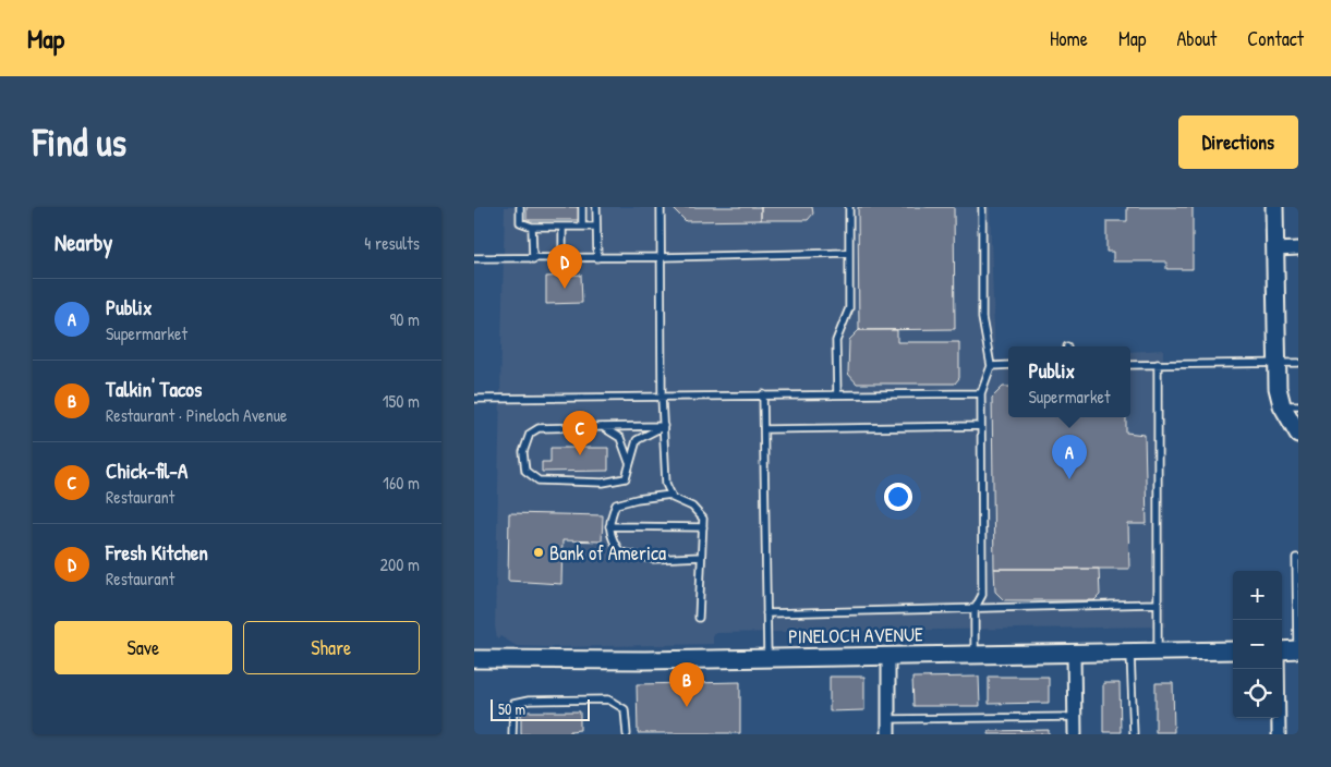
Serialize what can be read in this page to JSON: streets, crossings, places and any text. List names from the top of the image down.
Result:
{
  "streets": {
    "street": ["PINELOCH AVENUE"]
  },
  "places": ["Bank of America"],
  "scale_bar": "50 m",
  "page": {
    "header": "Map",
    "nav": [
      "Home",
      "Map",
      "About",
      "Contact"
    ],
    "buttons": [
      "Directions",
      ["Save", "Share"]
    ],
    "title": "Find us",
    "heading": ["Nearby", "4 results"],
    "pins": [
      "D",
      "C",
      "A",
      "B"
    ],
    "list": [
      {
        "mark": "A",
        "name": "Publix",
        "note": "Supermarket",
        "value": "90 m"
      },
      {
        "mark": "B",
        "name": "Talkin' Tacos",
        "note": "Restaurant · Pineloch Avenue",
        "value": "150 m"
      },
      {
        "mark": "C",
        "name": "Chick-fil-A",
        "note": "Restaurant",
        "value": "160 m"
      },
      {
        "mark": "D",
        "name": "Fresh Kitchen",
        "note": "Restaurant",
        "value": "200 m"
      }
    ],
    "popup": ["Publix", "Supermarket"],
    "map_buttons": ["+", "−"],
    "scale": "50 m"
  }
}
